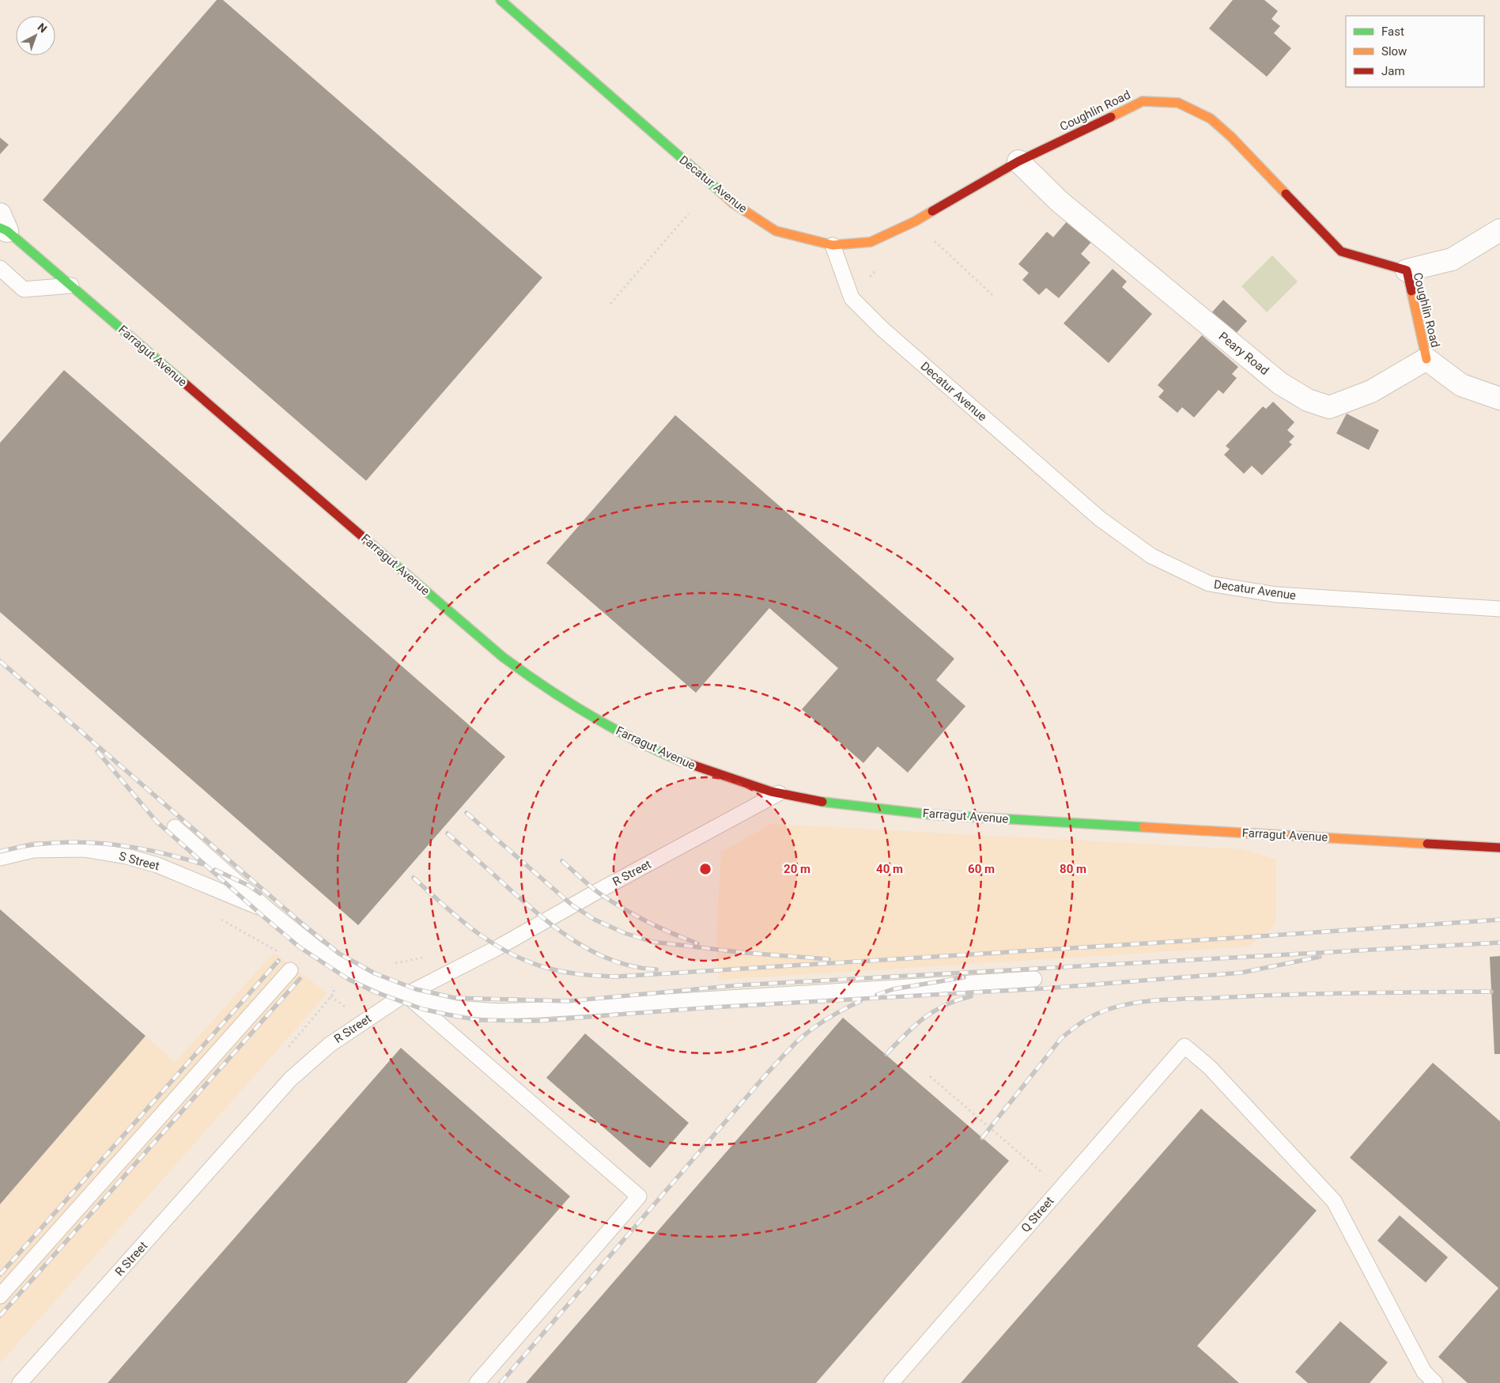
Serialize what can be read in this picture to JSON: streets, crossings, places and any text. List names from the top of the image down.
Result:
{
  "streets": {
    "street": [
      "Coughlin Road",
      "Decatur Avenue",
      "Peary Road",
      "Farragut Avenue"
    ],
    "lane": ["S Street", "R Street", "Q Street"]
  },
  "crossings": [
    ["Coughlin Road", "Decatur Avenue"],
    ["Coughlin Road", "Peary Road"],
    ["Farragut Avenue", "R Street"]
  ],
  "legend": ["Fast", "Slow", "Jam"],
  "north": "top right",
  "rings": [
    "20 m",
    "40 m",
    "60 m",
    "80 m"
  ]
}
